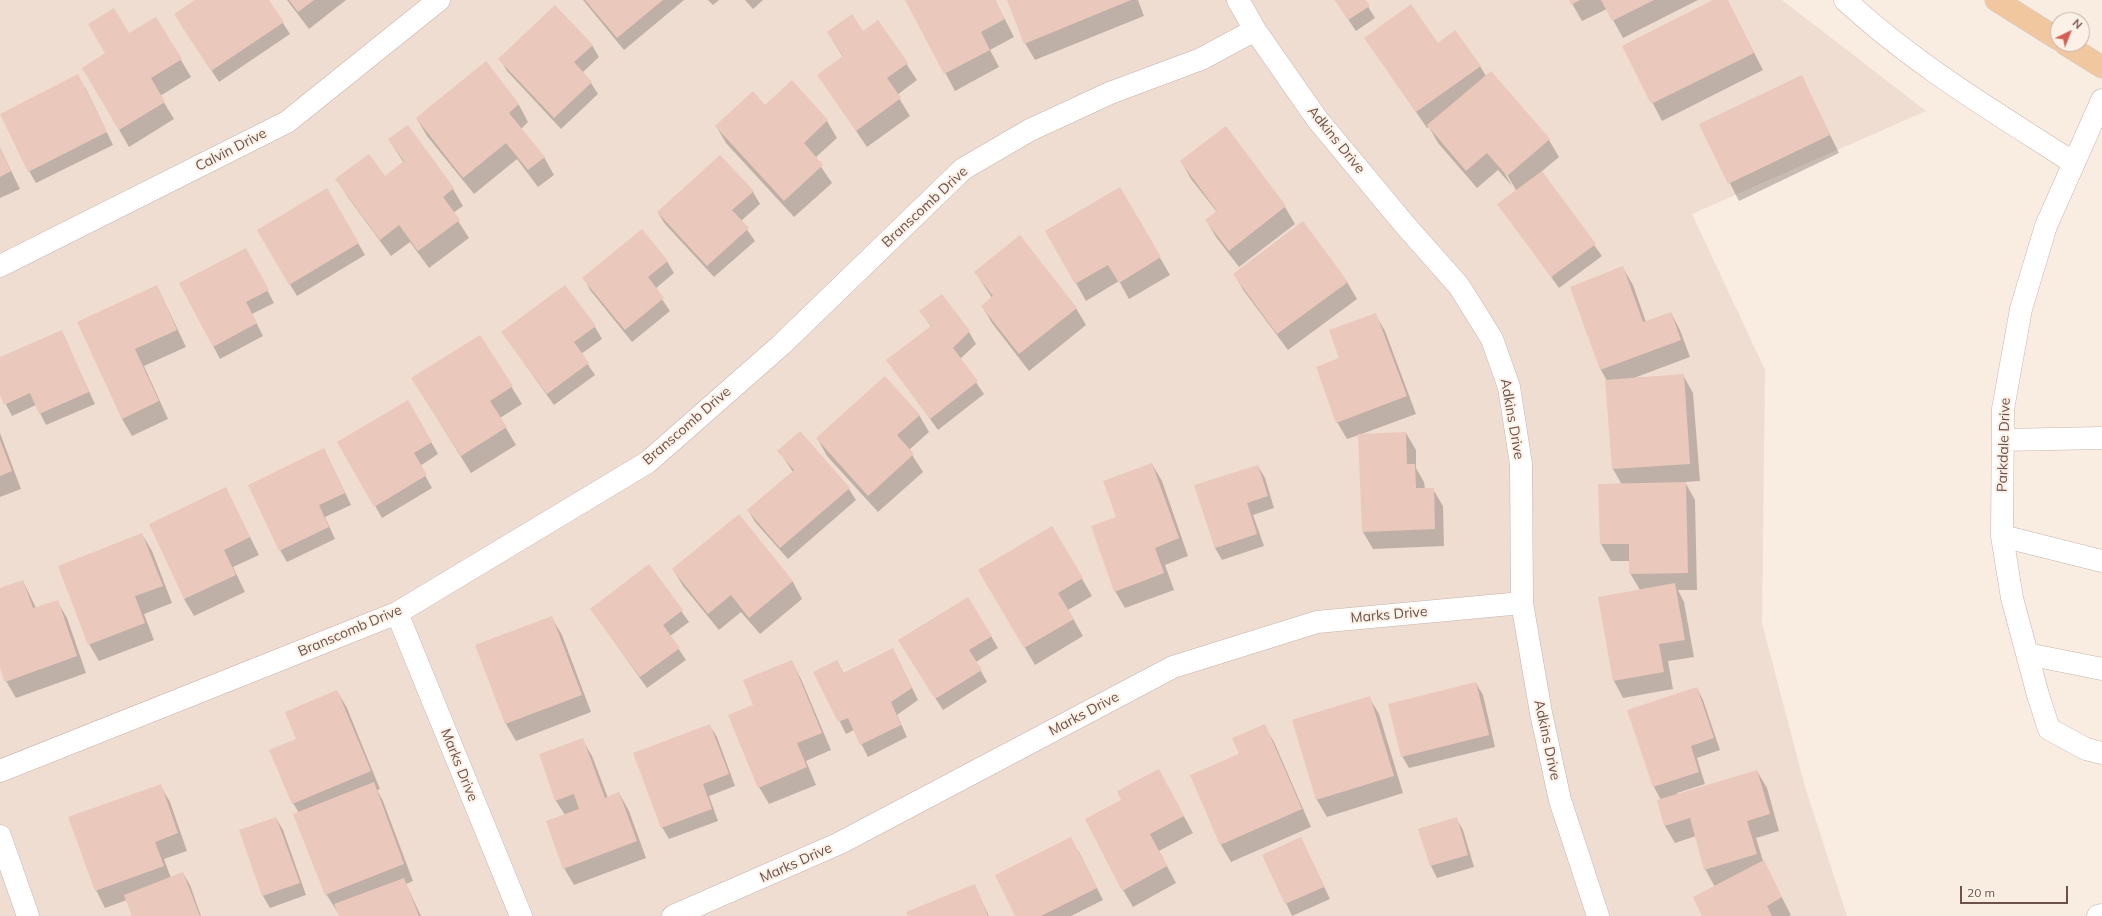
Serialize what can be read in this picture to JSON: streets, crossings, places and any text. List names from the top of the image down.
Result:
{
  "streets": {
    "street": [
      "Adkins Drive",
      "Calvin Drive",
      "Branscomb Drive",
      "Parkdale Drive",
      "Marks Drive"
    ]
  },
  "crossings": [
    ["Adkins Drive", "Branscomb Drive"],
    ["Adkins Drive", "Marks Drive"],
    ["Branscomb Drive", "Marks Drive"]
  ],
  "scale_bar": "20 m",
  "north": "top right"
}
